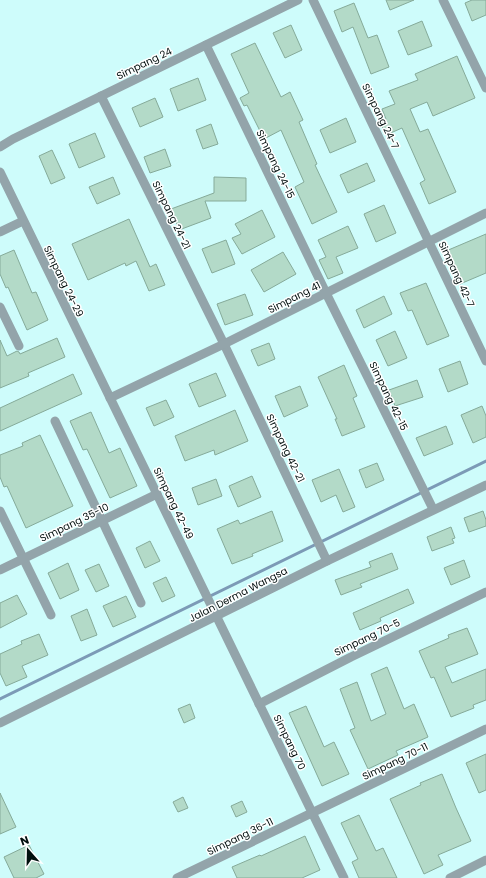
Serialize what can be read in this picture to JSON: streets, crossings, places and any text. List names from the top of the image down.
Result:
{
  "streets": {
    "street": [
      "Simpang 24",
      "Simpang 24-7",
      "Simpang 24-15",
      "Simpang 24-21",
      "Simpang 42-7",
      "Simpang 24-29",
      "Simpang 41",
      "Simpang 42-15",
      "Simpang 42-21",
      "Simpang 42-49",
      "Simpang 35-10",
      "Jalan Derma Wangsa",
      "Simpang 70-5",
      "Simpang 70",
      "Simpang 70-11",
      "Simpang 36-11"
    ]
  },
  "crossings": [
    ["Simpang 24", "Simpang 24-15"],
    ["Simpang 24", "Simpang 24-21"],
    ["Simpang 24-7", "Simpang 42-7"],
    ["Simpang 24-7", "Simpang 41"],
    ["Simpang 24-15", "Simpang 41"],
    ["Simpang 24-15", "Simpang 42-15"],
    ["Simpang 24-21", "Simpang 41"],
    ["Simpang 24-21", "Simpang 42-21"],
    ["Simpang 42-7", "Simpang 41"],
    ["Simpang 24-29", "Simpang 41"],
    ["Simpang 24-29", "Simpang 42-49"],
    ["Simpang 41", "Simpang 42-15"],
    ["Simpang 41", "Simpang 42-21"],
    ["Simpang 41", "Simpang 42-49"],
    ["Simpang 42-15", "Jalan Derma Wangsa"],
    ["Simpang 42-21", "Jalan Derma Wangsa"],
    ["Simpang 42-49", "Simpang 35-10"],
    ["Simpang 42-49", "Jalan Derma Wangsa"],
    ["Simpang 42-49", "Simpang 70"],
    ["Jalan Derma Wangsa", "Simpang 70"],
    ["Simpang 70-5", "Simpang 70"],
    ["Simpang 70", "Simpang 70-11"],
    ["Simpang 70", "Simpang 36-11"],
    ["Simpang 70-11", "Simpang 36-11"]
  ],
  "north": "top"
}
